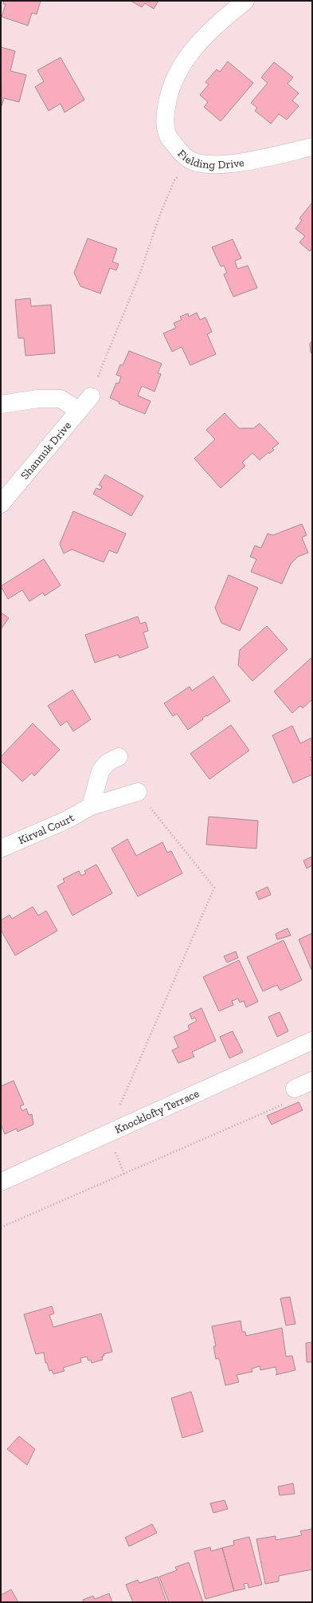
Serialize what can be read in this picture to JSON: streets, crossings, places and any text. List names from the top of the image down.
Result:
{
  "streets": {
    "street": [
      "Fielding Drive",
      "Shannuk Drive",
      "Kirval Court",
      "Knocklofty Terrace"
    ]
  }
}
